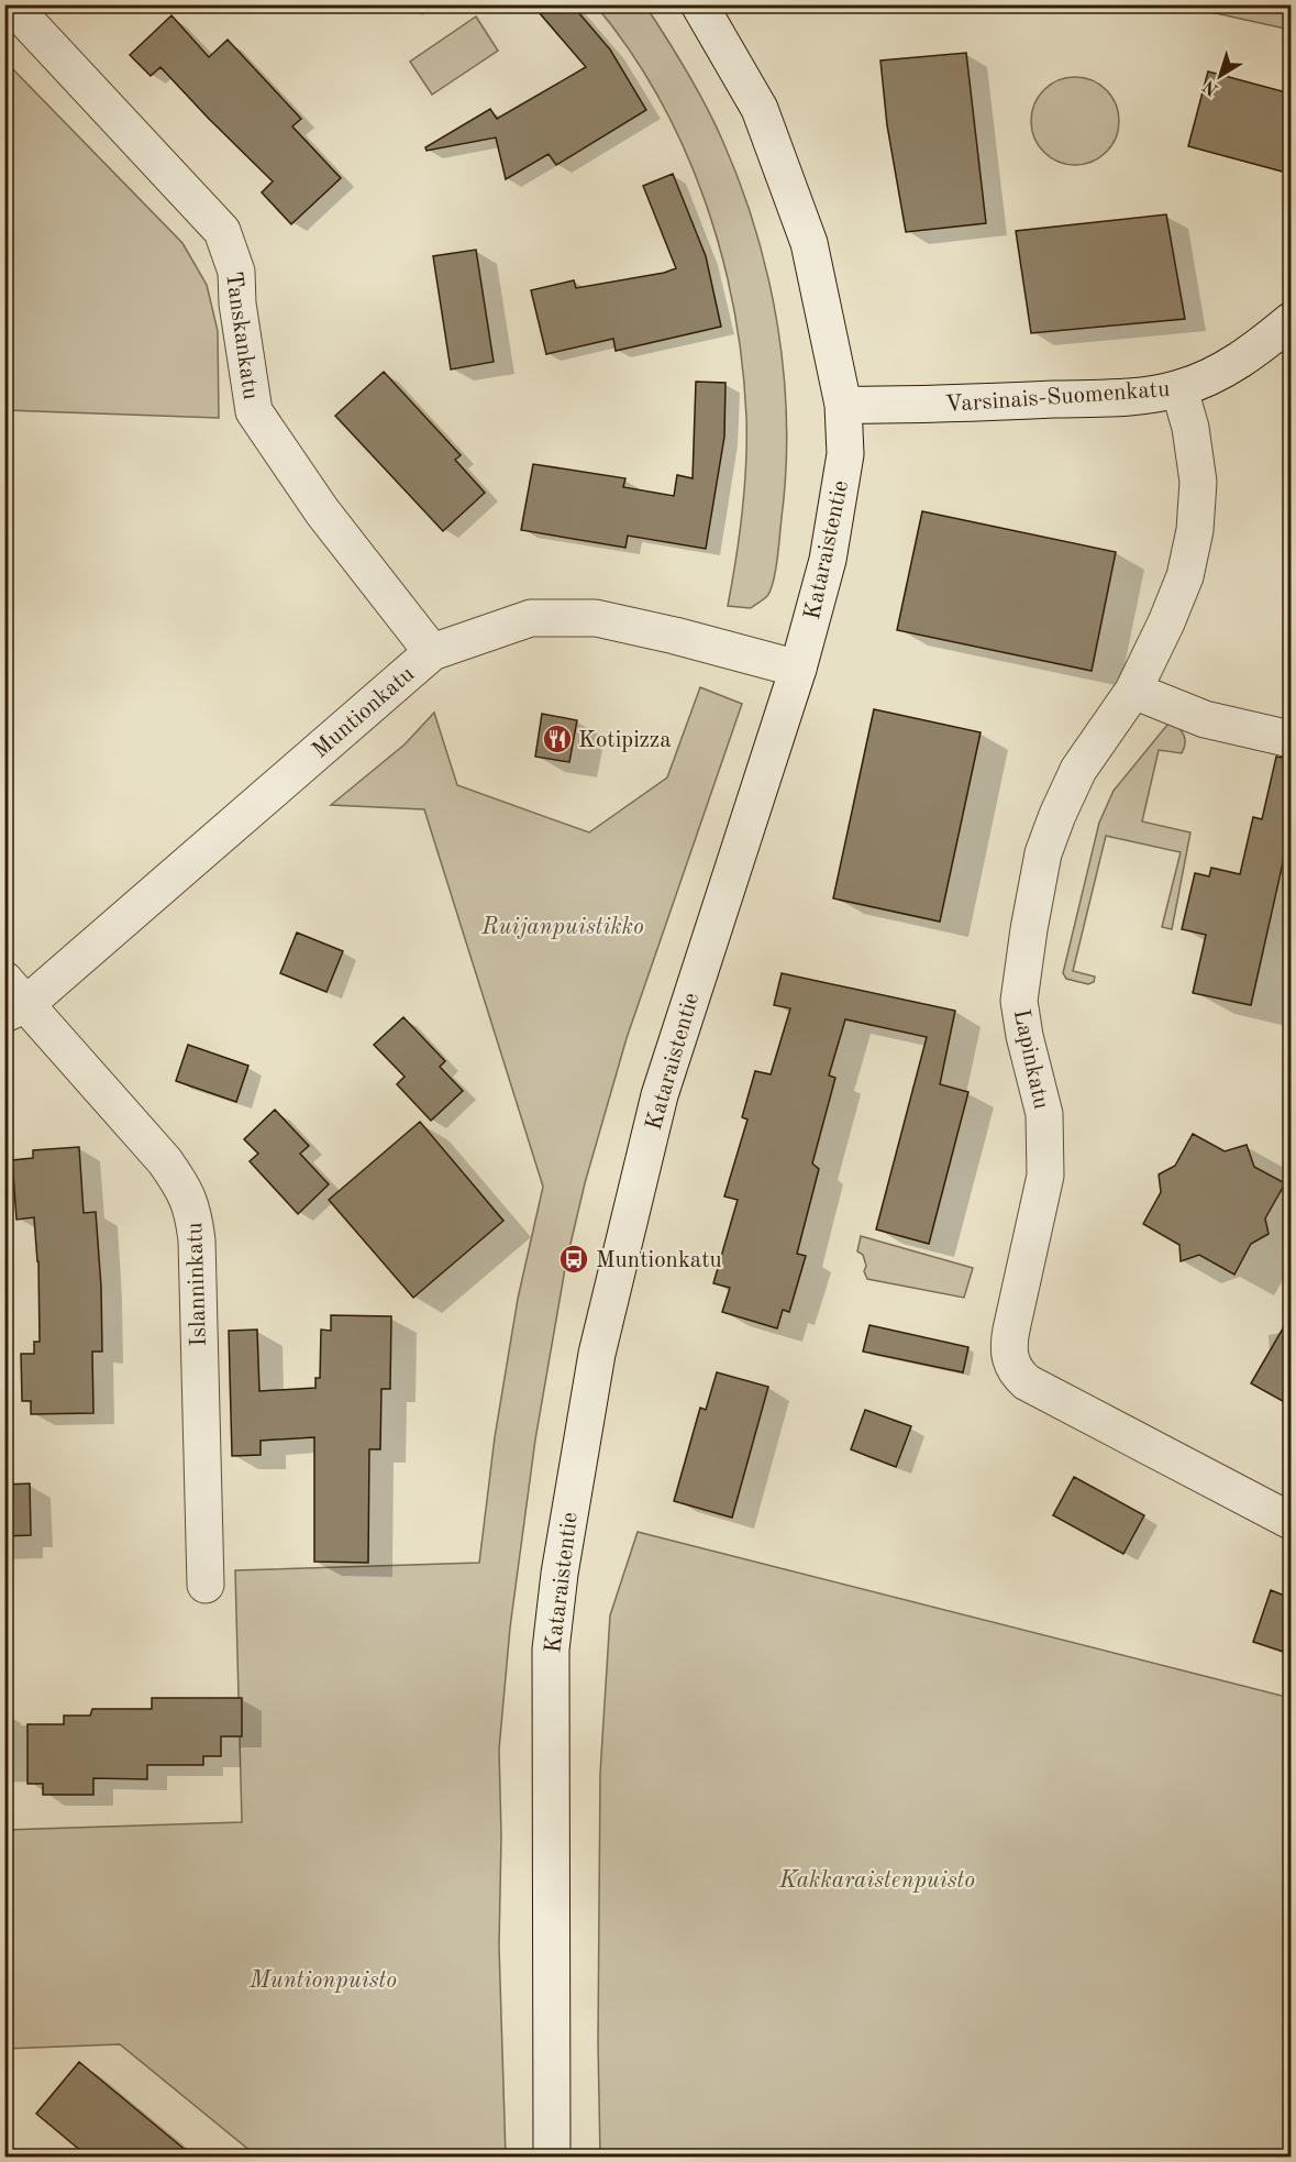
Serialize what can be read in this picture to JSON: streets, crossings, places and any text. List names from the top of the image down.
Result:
{
  "streets": {
    "street": [
      "Tanskankatu",
      "Varsinais-Suomenkatu",
      "Kataraistentie",
      "Muntionkatu",
      "Lapinkatu",
      "Islanninkatu"
    ]
  },
  "crossings": [
    ["Tanskankatu", "Muntionkatu"],
    ["Varsinais-Suomenkatu", "Kataraistentie"],
    ["Varsinais-Suomenkatu", "Lapinkatu"],
    ["Kataraistentie", "Muntionkatu"],
    ["Muntionkatu", "Islanninkatu"]
  ],
  "parks": ["Ruijanpuistikko", "Kakkaraistenpuisto", "Muntionpuisto"],
  "places": {
    "restaurant": ["Kotipizza"],
    "bus stop": ["Muntionkatu"]
  },
  "north": "bottom left"
}
